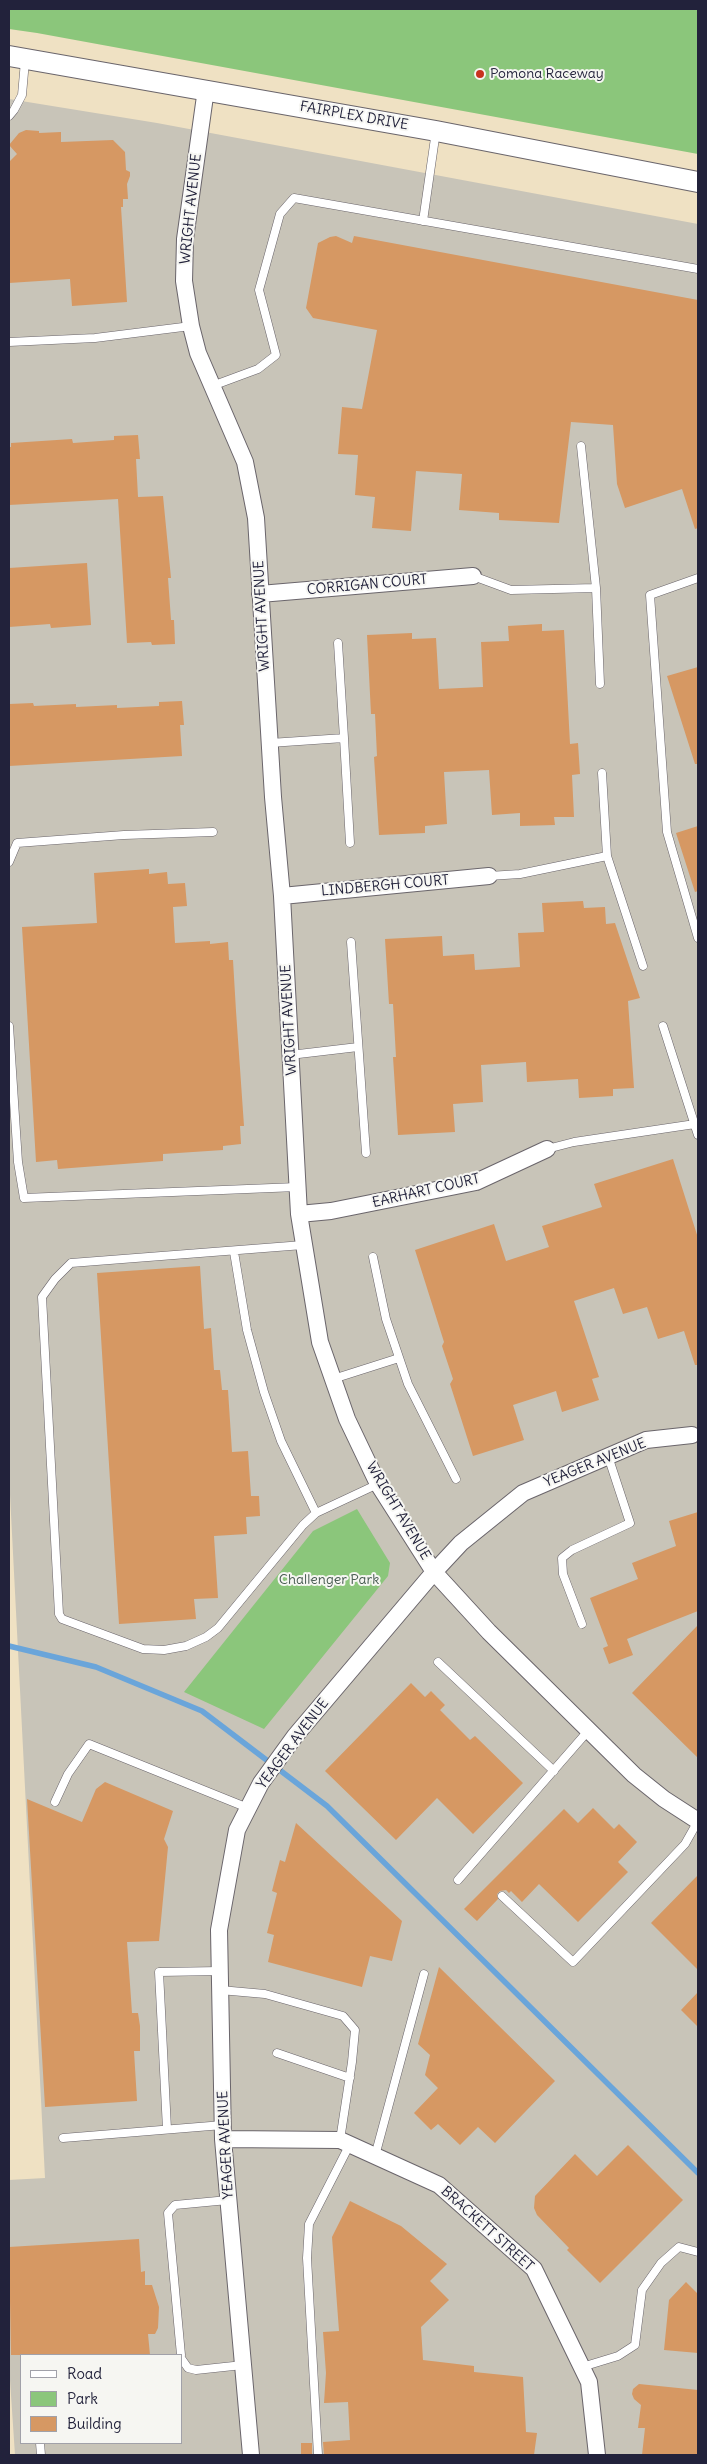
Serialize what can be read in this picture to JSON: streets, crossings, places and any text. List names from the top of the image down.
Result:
{
  "streets": {
    "street": [
      "FAIRPLEX DRIVE",
      "WRIGHT AVENUE",
      "CORRIGAN COURT",
      "LINDBERGH COURT",
      "EARHART COURT",
      "YEAGER AVENUE",
      "BRACKETT STREET"
    ]
  },
  "crossings": [
    ["FAIRPLEX DRIVE", "WRIGHT AVENUE"],
    ["WRIGHT AVENUE", "CORRIGAN COURT"],
    ["WRIGHT AVENUE", "LINDBERGH COURT"],
    ["WRIGHT AVENUE", "EARHART COURT"],
    ["WRIGHT AVENUE", "YEAGER AVENUE"],
    ["YEAGER AVENUE", "BRACKETT STREET"]
  ],
  "parks": ["Challenger Park"],
  "places": ["Pomona Raceway"],
  "legend": ["Road", "Park", "Building"]
}
